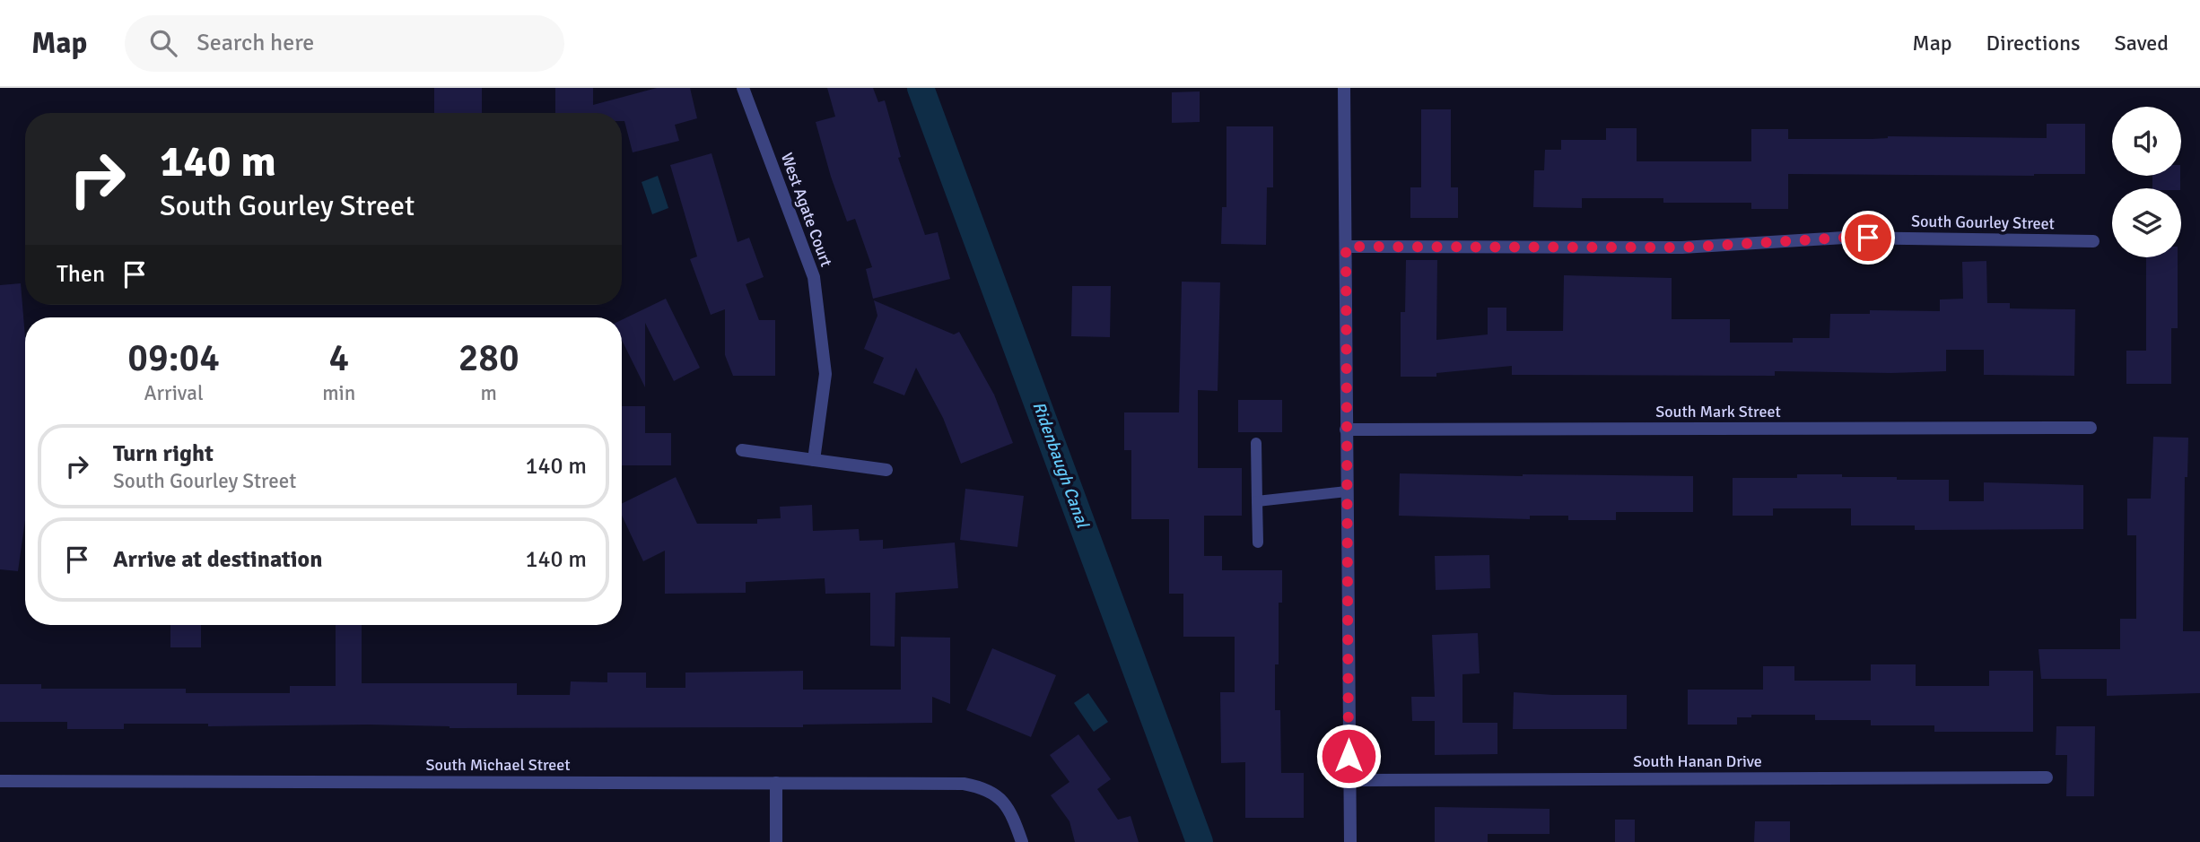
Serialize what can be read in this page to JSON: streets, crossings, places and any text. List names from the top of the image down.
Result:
{
  "streets": {
    "street": [
      "West Agate Court",
      "South Gourley Street",
      "South Mark Street",
      "South Hanan Drive",
      "South Michael Street"
    ]
  },
  "water": ["Ridenbaugh Canal"],
  "page": {
    "header": "Map",
    "search": "Search here",
    "nav": ["Map", "Directions", "Saved"],
    "turn": ["140 m", "South Gourley Street"],
    "then": "Then",
    "eta": [
      "09:04",
      "Arrival",
      "4",
      "min",
      "280",
      "m"
    ],
    "list": [
      {
        "name": "Turn right",
        "note": "South Gourley Street",
        "value": "140 m"
      },
      {
        "name": "Arrive at destination",
        "value": "140 m"
      }
    ]
  }
}
